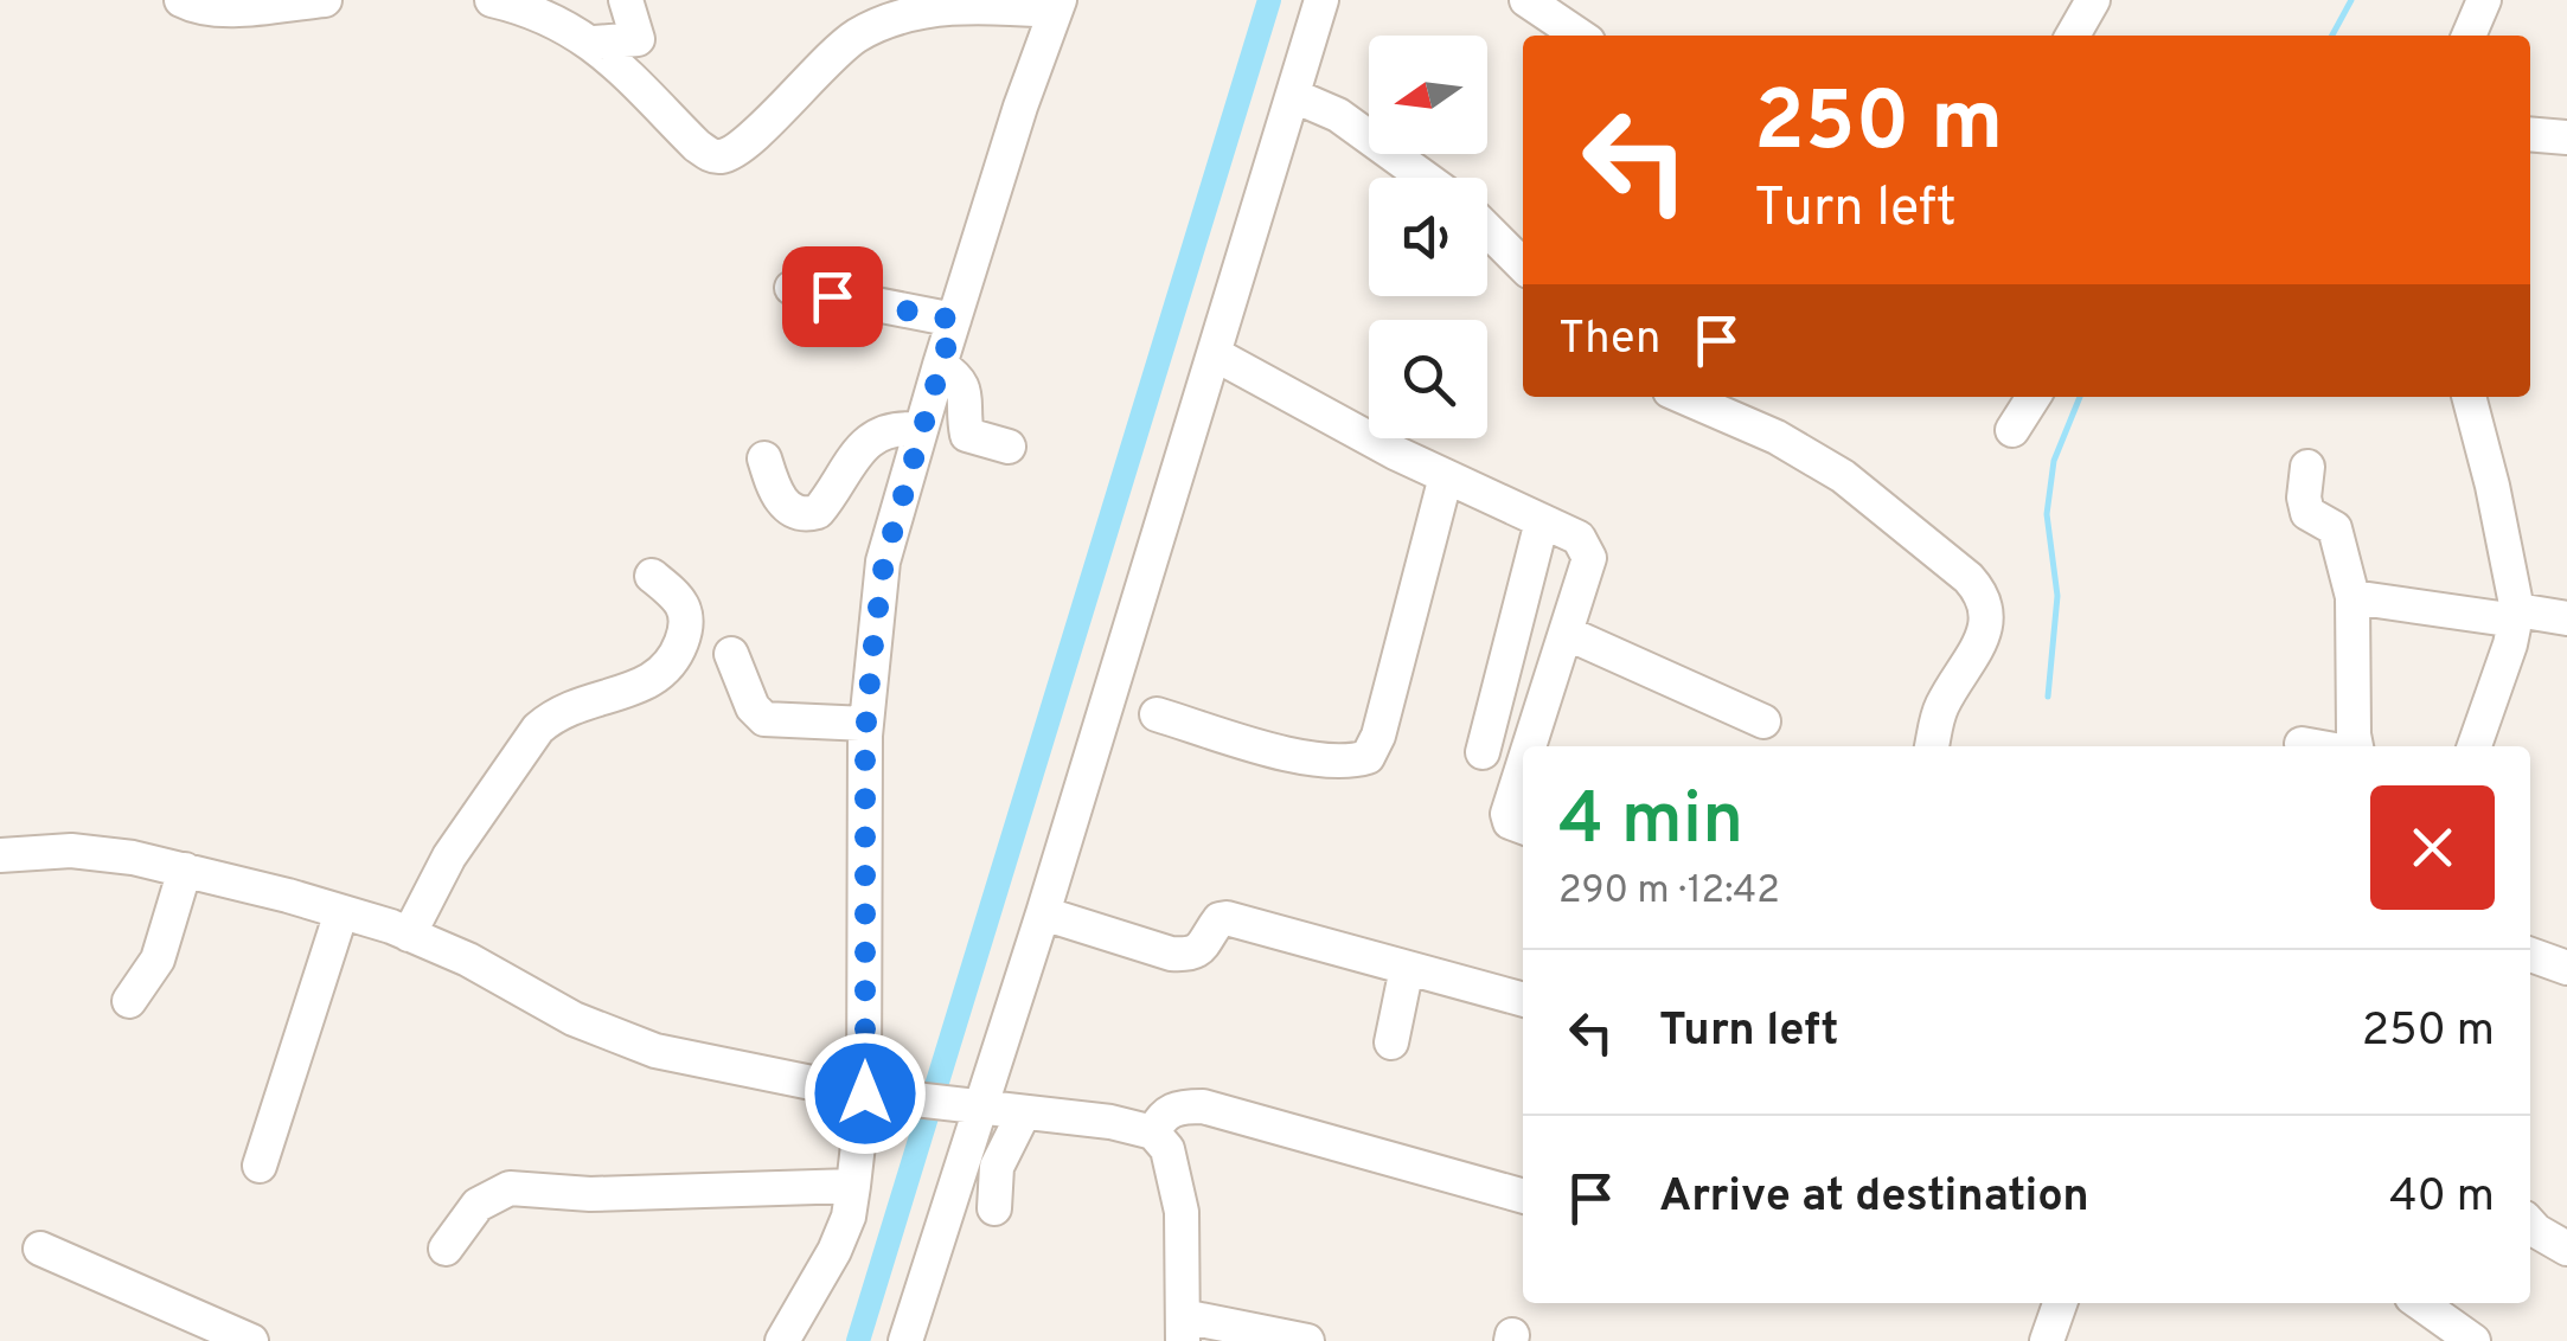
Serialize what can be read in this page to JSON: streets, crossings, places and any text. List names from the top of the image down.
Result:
{
  "north": "left",
  "page": {
    "turn": ["250 m", "Turn left"],
    "then": "Then",
    "heading": ["4 min", "290 m · 12:42"],
    "list": [
      {
        "name": "Turn left",
        "value": "250 m"
      },
      {
        "name": "Arrive at destination",
        "value": "40 m"
      }
    ]
  }
}
